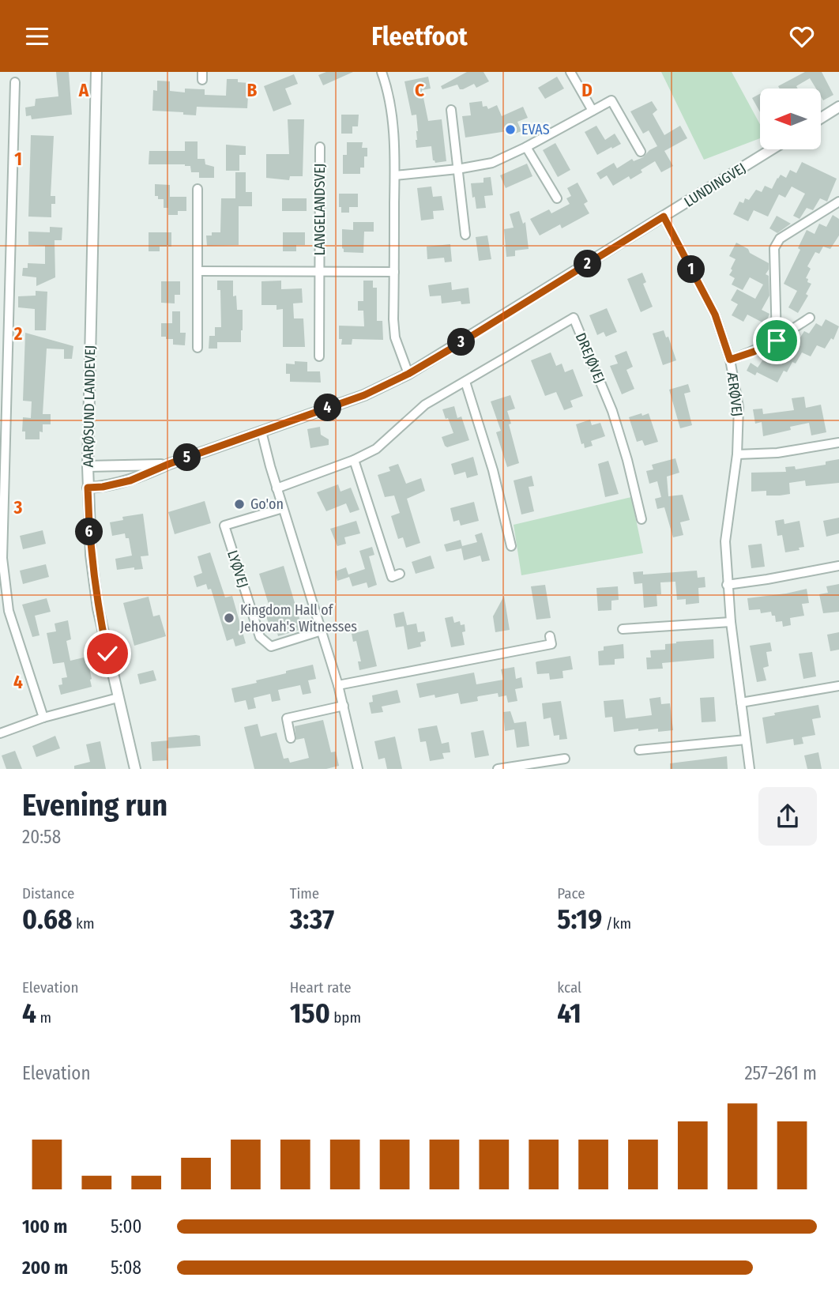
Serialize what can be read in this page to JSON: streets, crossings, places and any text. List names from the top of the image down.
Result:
{
  "streets": {
    "street": [
      "LUNDINGVEJ",
      "LANGELANDSVEJ",
      "DREJØVEJ",
      "ÆRØVEJ",
      "AARØSUND LANDEVEJ",
      "LYØVEJ"
    ]
  },
  "crossings": [
    ["LUNDINGVEJ", "ÆRØVEJ"],
    ["LUNDINGVEJ", "AARØSUND LANDEVEJ"]
  ],
  "places": ["EVAS", "Go'on", "Kingdom Hall of Jehovah's Witnesses"],
  "north": "left",
  "page": {
    "header": "Fleetfoot",
    "pins": [
      "2",
      "1",
      "3",
      "4",
      "5",
      "6"
    ],
    "heading": ["Evening run", "20:58"],
    "stats": [
      ["Distance", "0.68 km"],
      ["Time", "3:37"],
      ["Pace", "5:19 /km"],
      ["Elevation", "4 m"],
      ["Heart rate", "150 bpm"],
      ["kcal", "41"]
    ],
    "chart": ["Elevation", "257–261 m"],
    "list": [
      {
        "name": "100 m",
        "note": "5:00"
      },
      {
        "name": "200 m",
        "note": "5:08"
      }
    ]
  },
  "grid": {
    "columns": [
      "A",
      "B",
      "C",
      "D"
    ],
    "rows": [
      "1",
      "2",
      "3",
      "4"
    ]
  }
}
